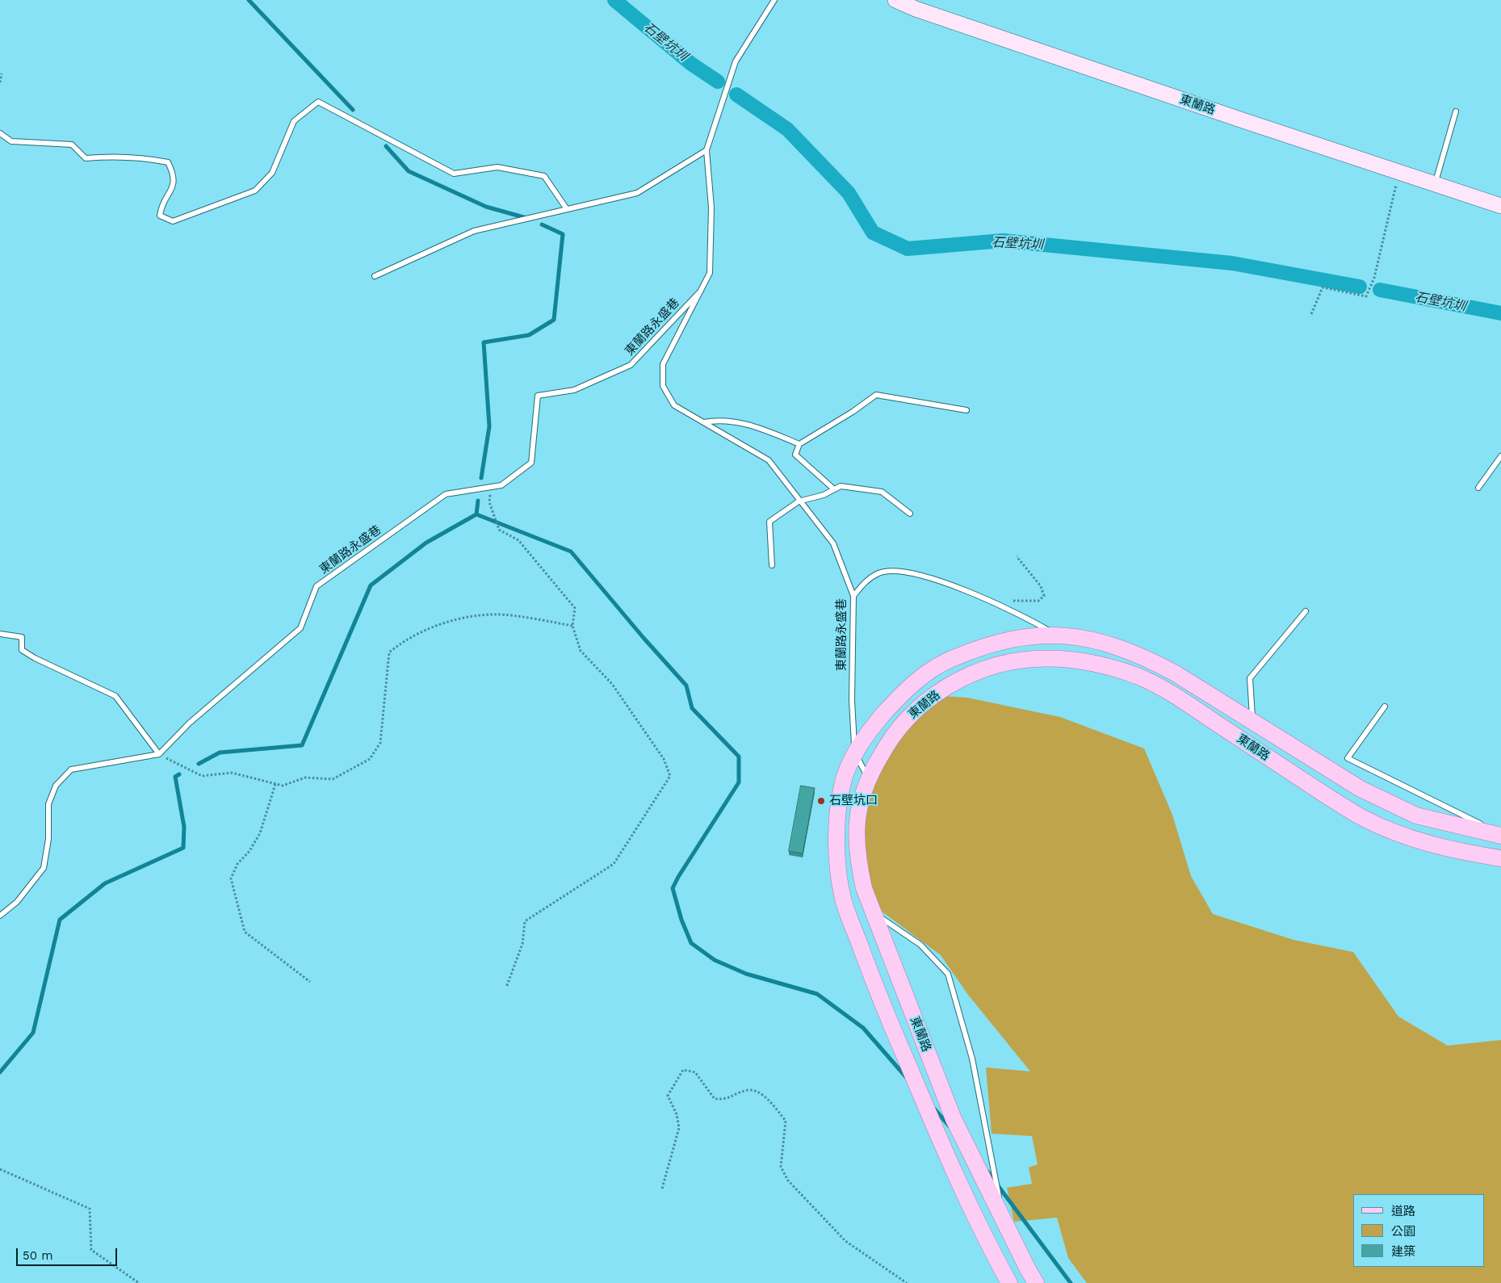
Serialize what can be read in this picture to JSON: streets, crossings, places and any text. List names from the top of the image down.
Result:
{
  "streets": {
    "main road": ["東蘭路"],
    "lane": ["東蘭路永盛巷"]
  },
  "crossings": [
    ["東蘭路", "東蘭路永盛巷"]
  ],
  "water": ["石壁坑圳"],
  "places": ["石壁坑口"],
  "legend": ["道路", "公園", "建築"],
  "scale_bar": "50 m"
}
